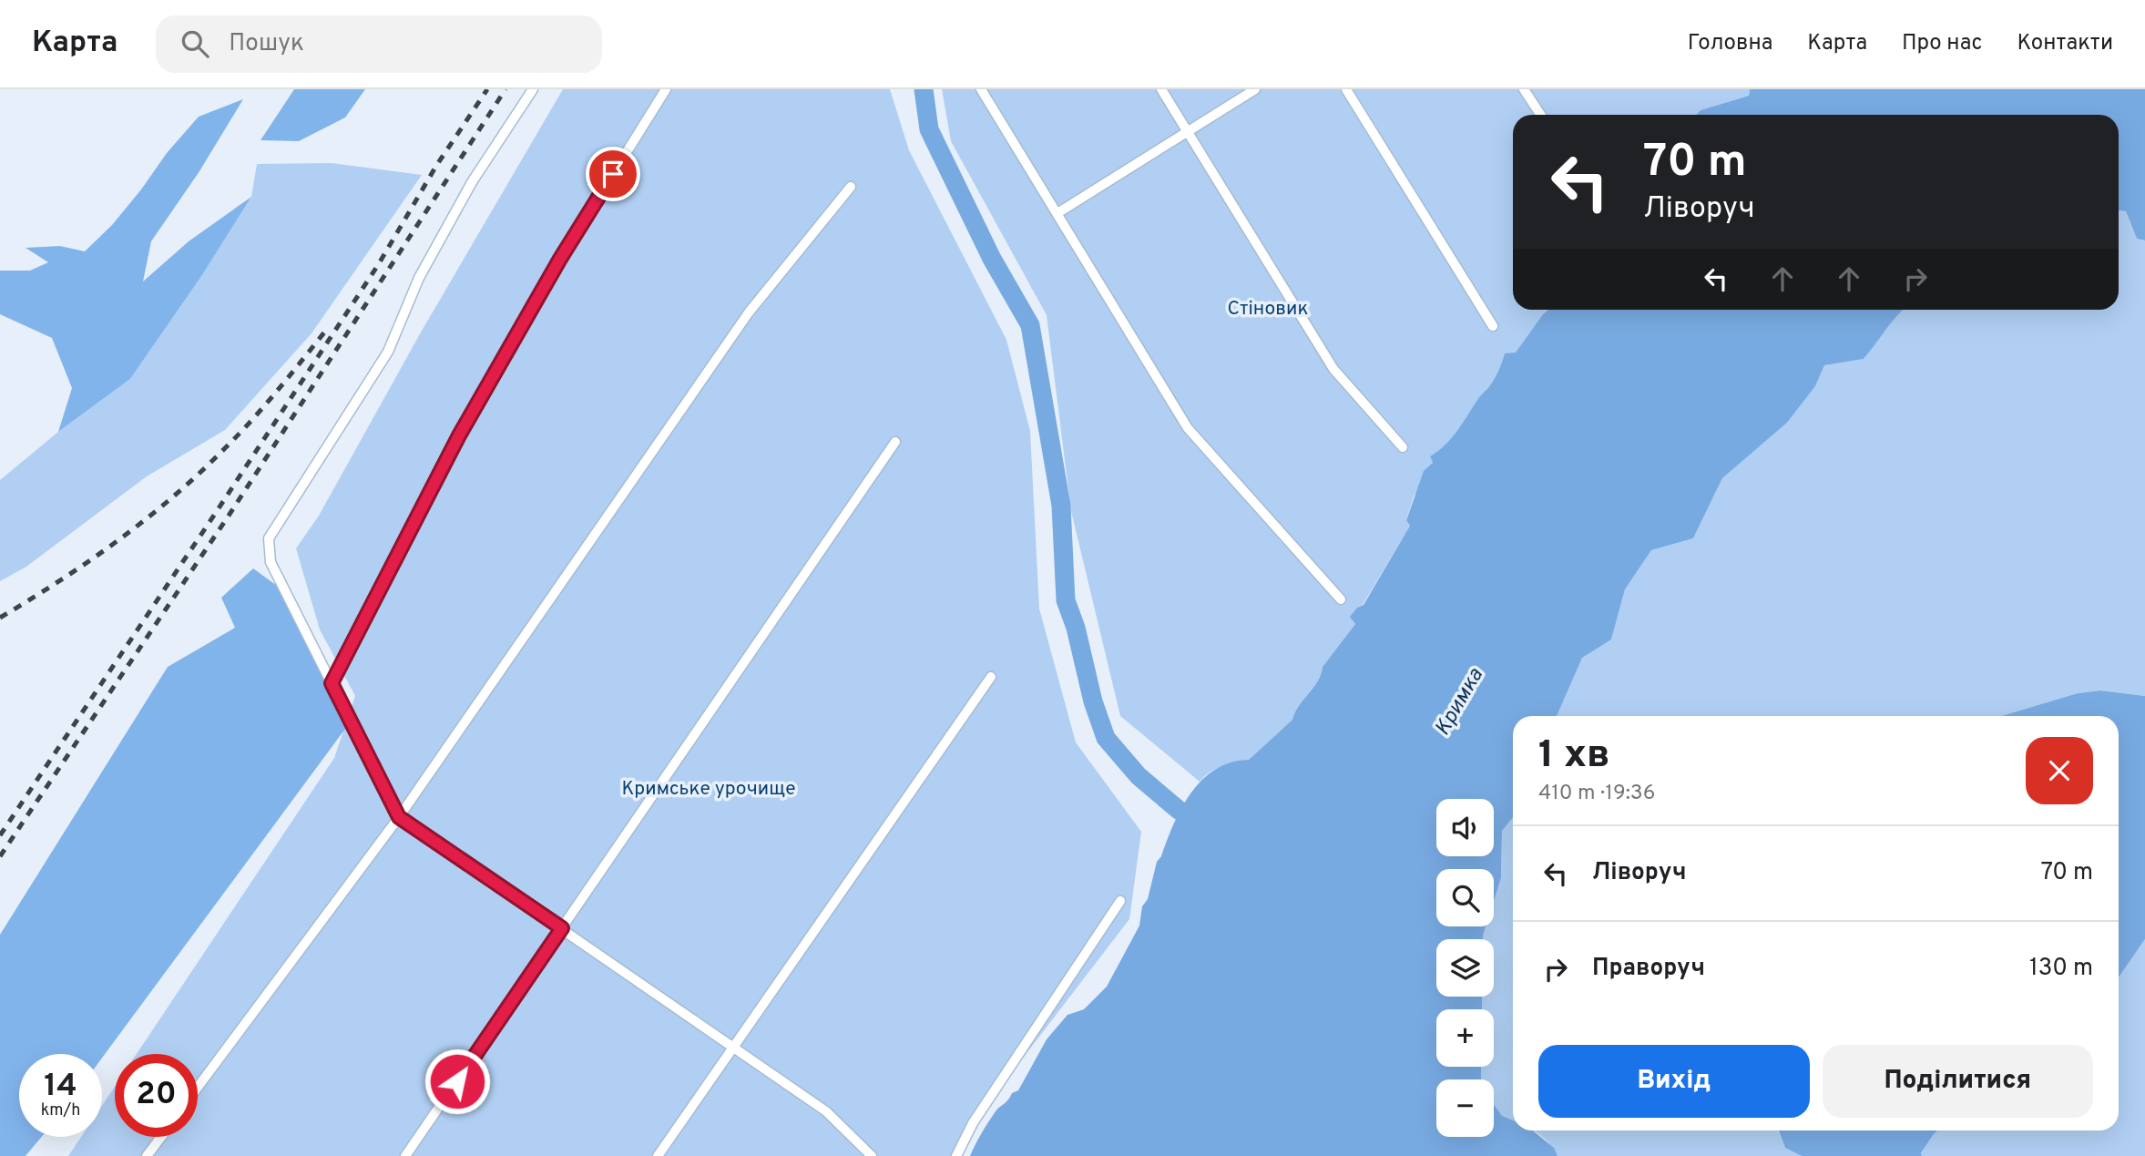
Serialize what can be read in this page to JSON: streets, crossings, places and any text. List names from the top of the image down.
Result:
{
  "water": ["Кримка"],
  "parks": ["Стіновик", "Кримське урочище"],
  "page": {
    "header": "Карта",
    "search": "Пошук",
    "nav": [
      "Головна",
      "Карта",
      "Про нас",
      "Контакти"
    ],
    "turn": ["70 m", "Ліворуч"],
    "heading": ["1 хв", "410 m · 19:36"],
    "map_buttons": ["+", "−"],
    "list": [
      {
        "name": "Ліворуч",
        "value": "70 m"
      },
      {
        "name": "Праворуч",
        "value": "130 m"
      }
    ],
    "buttons": ["Вихід", "Поділитися"],
    "speed": "14 km/h",
    "limit": "20"
  }
}
